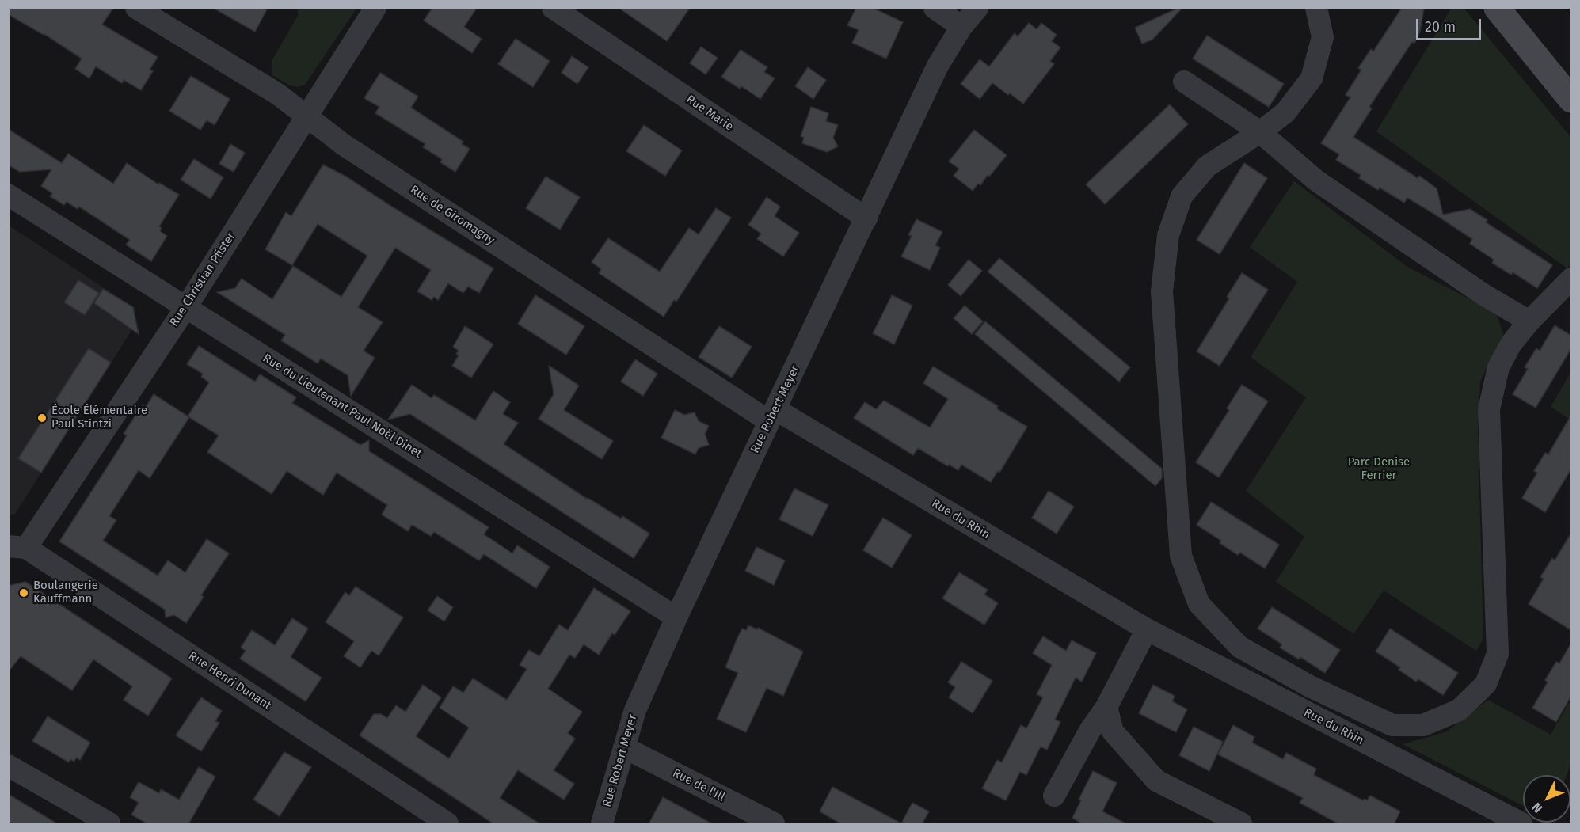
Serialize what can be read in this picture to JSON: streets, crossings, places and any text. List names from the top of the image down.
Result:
{
  "streets": {
    "street": [
      "Rue Marie",
      "Rue de Giromagny",
      "Rue Christian Pfister",
      "Rue du Lieutenant Paul Noël Dinet",
      "Rue Robert Meyer",
      "Rue du Rhin",
      "Rue Henri Dunant",
      "Rue de l'Ill"
    ]
  },
  "crossings": [
    ["Rue Marie", "Rue Robert Meyer"],
    ["Rue de Giromagny", "Rue Christian Pfister"],
    ["Rue de Giromagny", "Rue Robert Meyer"],
    ["Rue de Giromagny", "Rue du Rhin"],
    ["Rue Christian Pfister", "Rue du Lieutenant Paul Noël Dinet"],
    ["Rue Christian Pfister", "Rue Henri Dunant"],
    ["Rue du Lieutenant Paul Noël Dinet", "Rue Robert Meyer"],
    ["Rue Robert Meyer", "Rue du Rhin"],
    ["Rue Robert Meyer", "Rue de l'Ill"]
  ],
  "parks": ["Parc Denise Ferrier"],
  "places": ["École Élémentaire Paul Stintzi", "Boulangerie Kauffmann"],
  "scale_bar": "20 m",
  "north": "bottom left"
}
